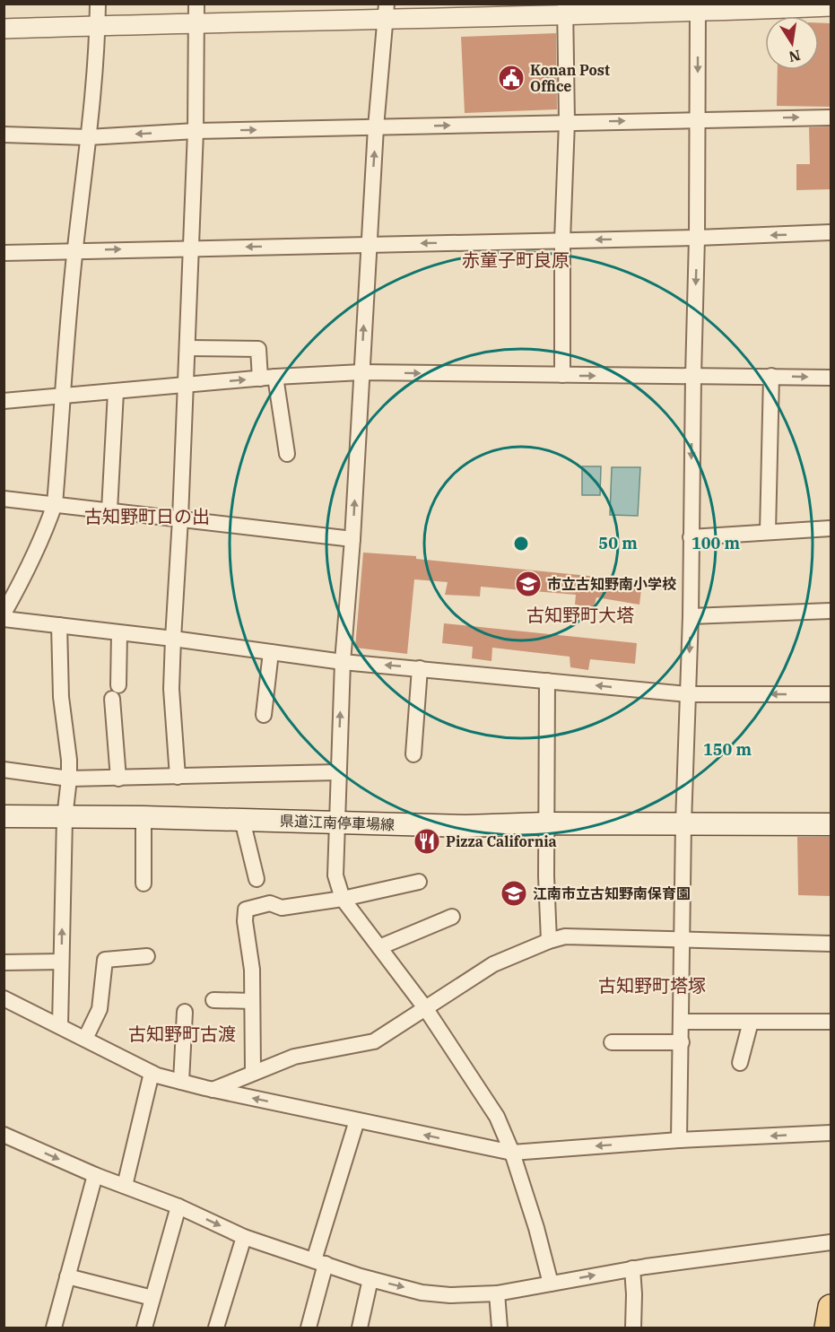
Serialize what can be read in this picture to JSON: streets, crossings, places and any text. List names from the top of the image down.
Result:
{
  "streets": {
    "main road": ["県道江南停車場線"]
  },
  "districts": [
    "赤童子町良原",
    "古知野町日の出",
    "古知野町大塔",
    "古知野町塔塚",
    "古知野町古渡"
  ],
  "places": {
    "public building": ["Konan Post Office"],
    "school or university": ["市立古知野南小学校", "江南市立古知野南保育園"],
    "restaurant": ["Pizza California"]
  },
  "north": "bottom",
  "rings": ["50 m", "100 m", "150 m"]
}
